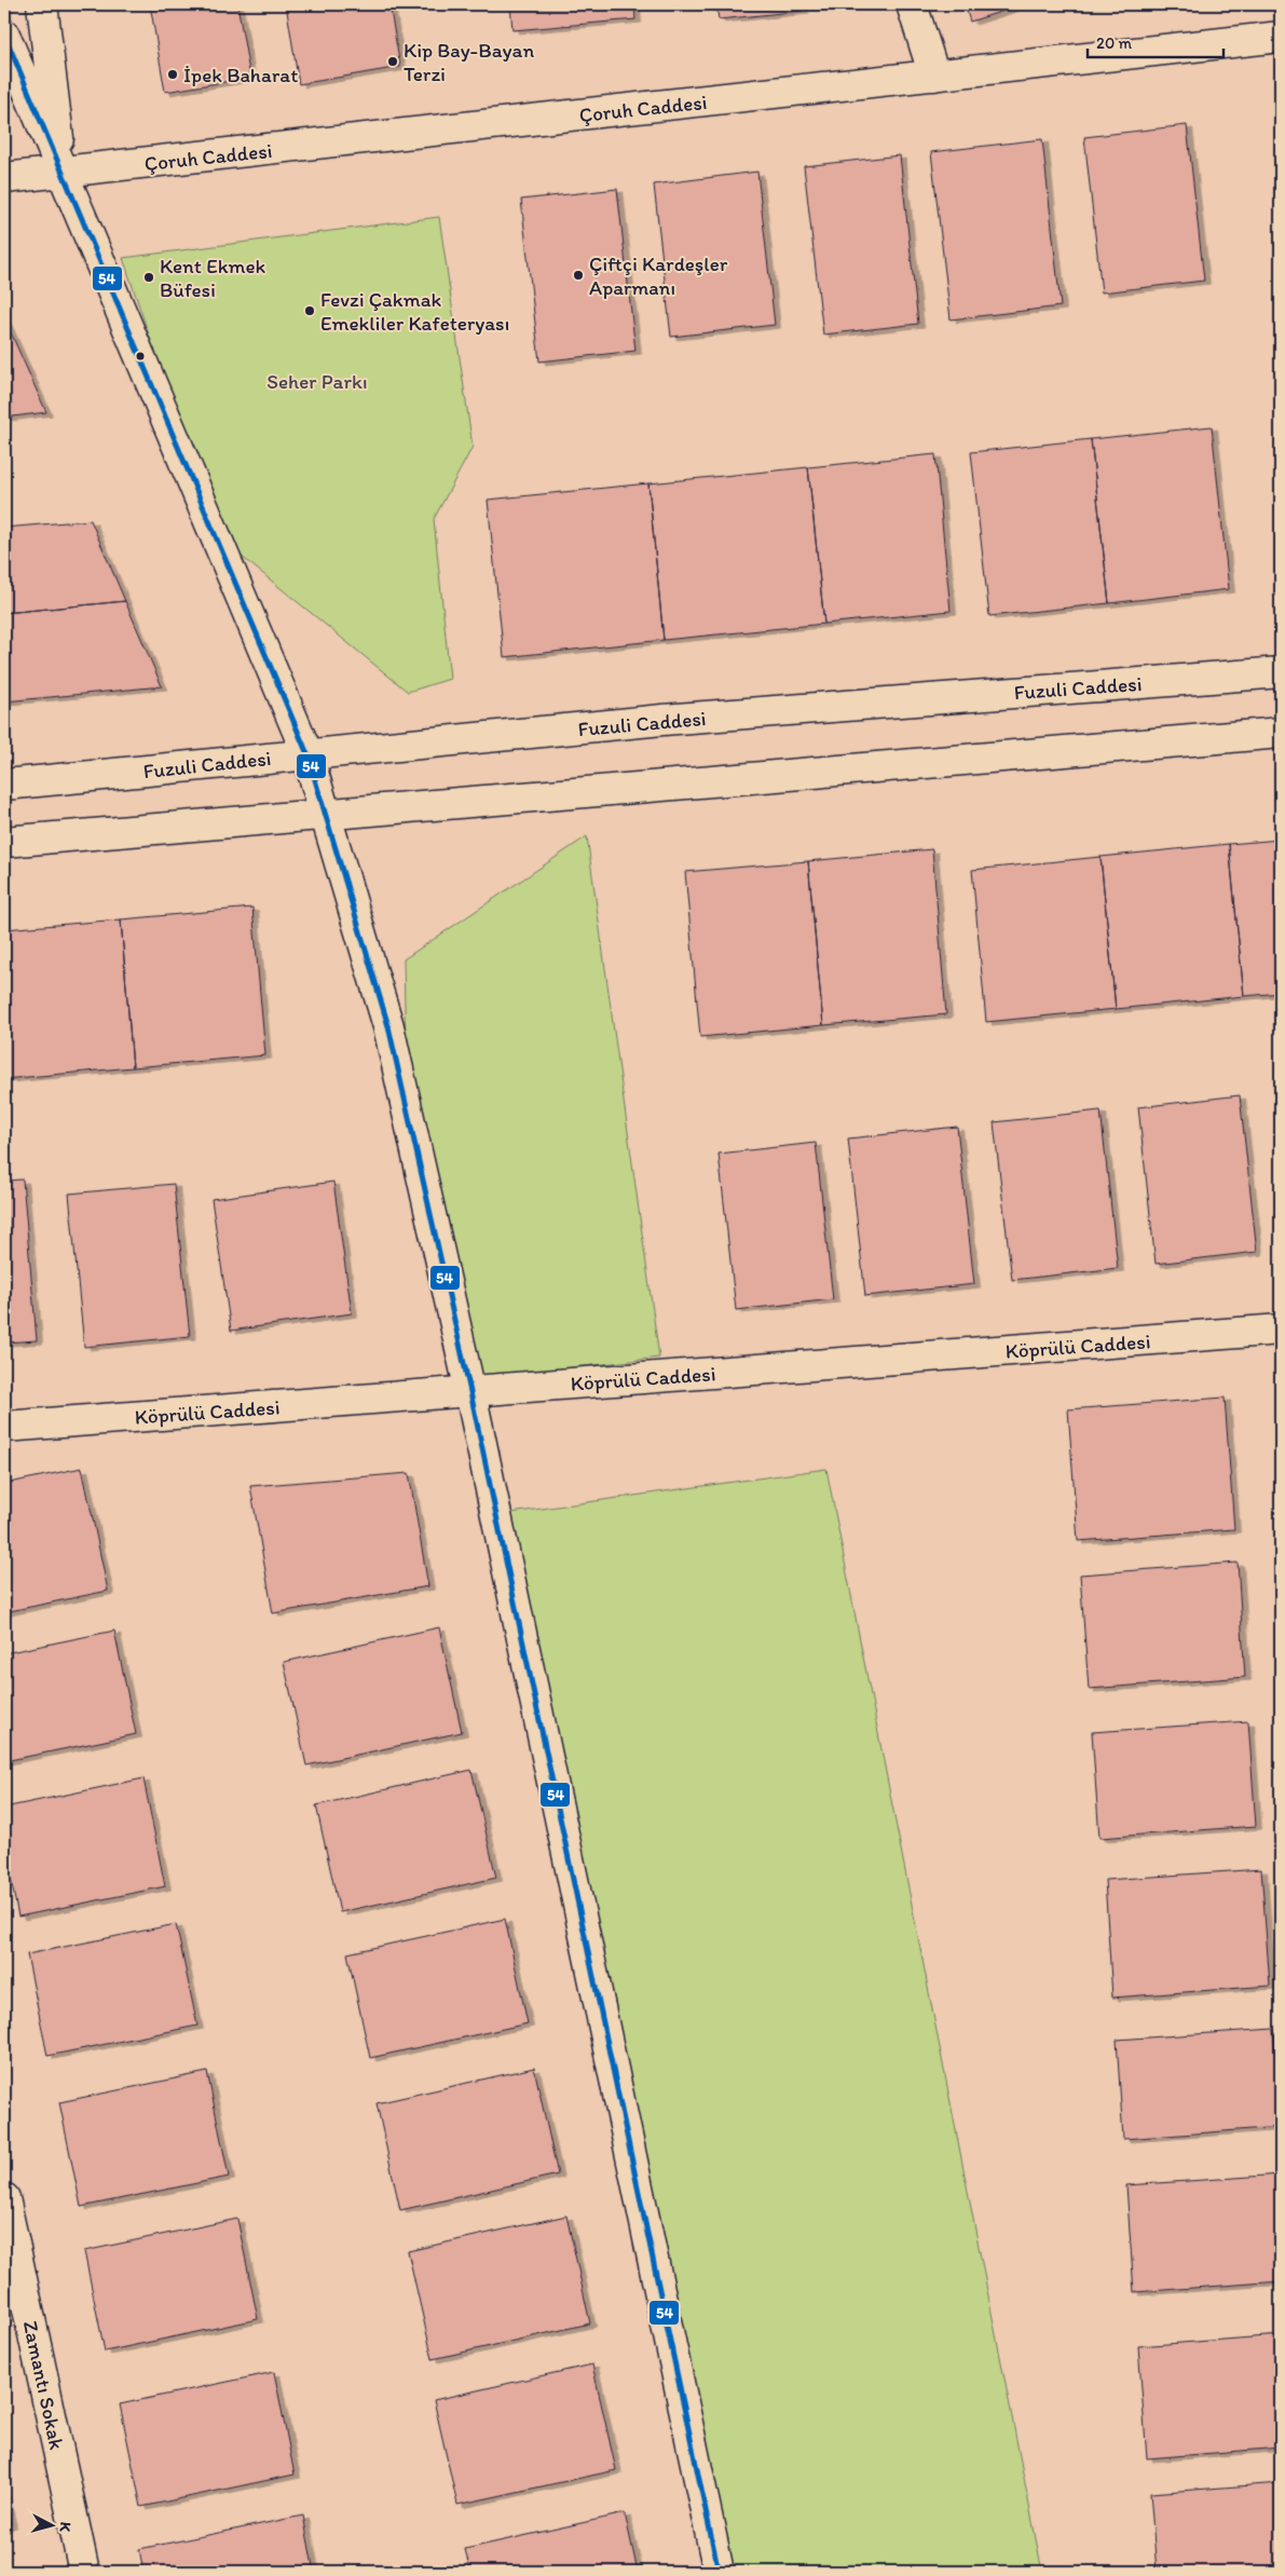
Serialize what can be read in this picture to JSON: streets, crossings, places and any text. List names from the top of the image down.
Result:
{
  "streets": {
    "street": [
      "Çoruh Caddesi",
      "Fuzuli Caddesi",
      "Köprülü Caddesi",
      "Zamantı Sokak"
    ]
  },
  "parks": ["Seher Parkı"],
  "places": [
    "Kip Bay-Bayan Terzi",
    "İpek Baharat",
    "Çiftçi Kardeşler Aparmanı",
    "Kent Ekmek Büfesi",
    "Fevzi Çakmak Emekliler Kafeteryası"
  ],
  "lines": ["transit line 54"],
  "scale_bar": "20 m",
  "north": "right"
}
